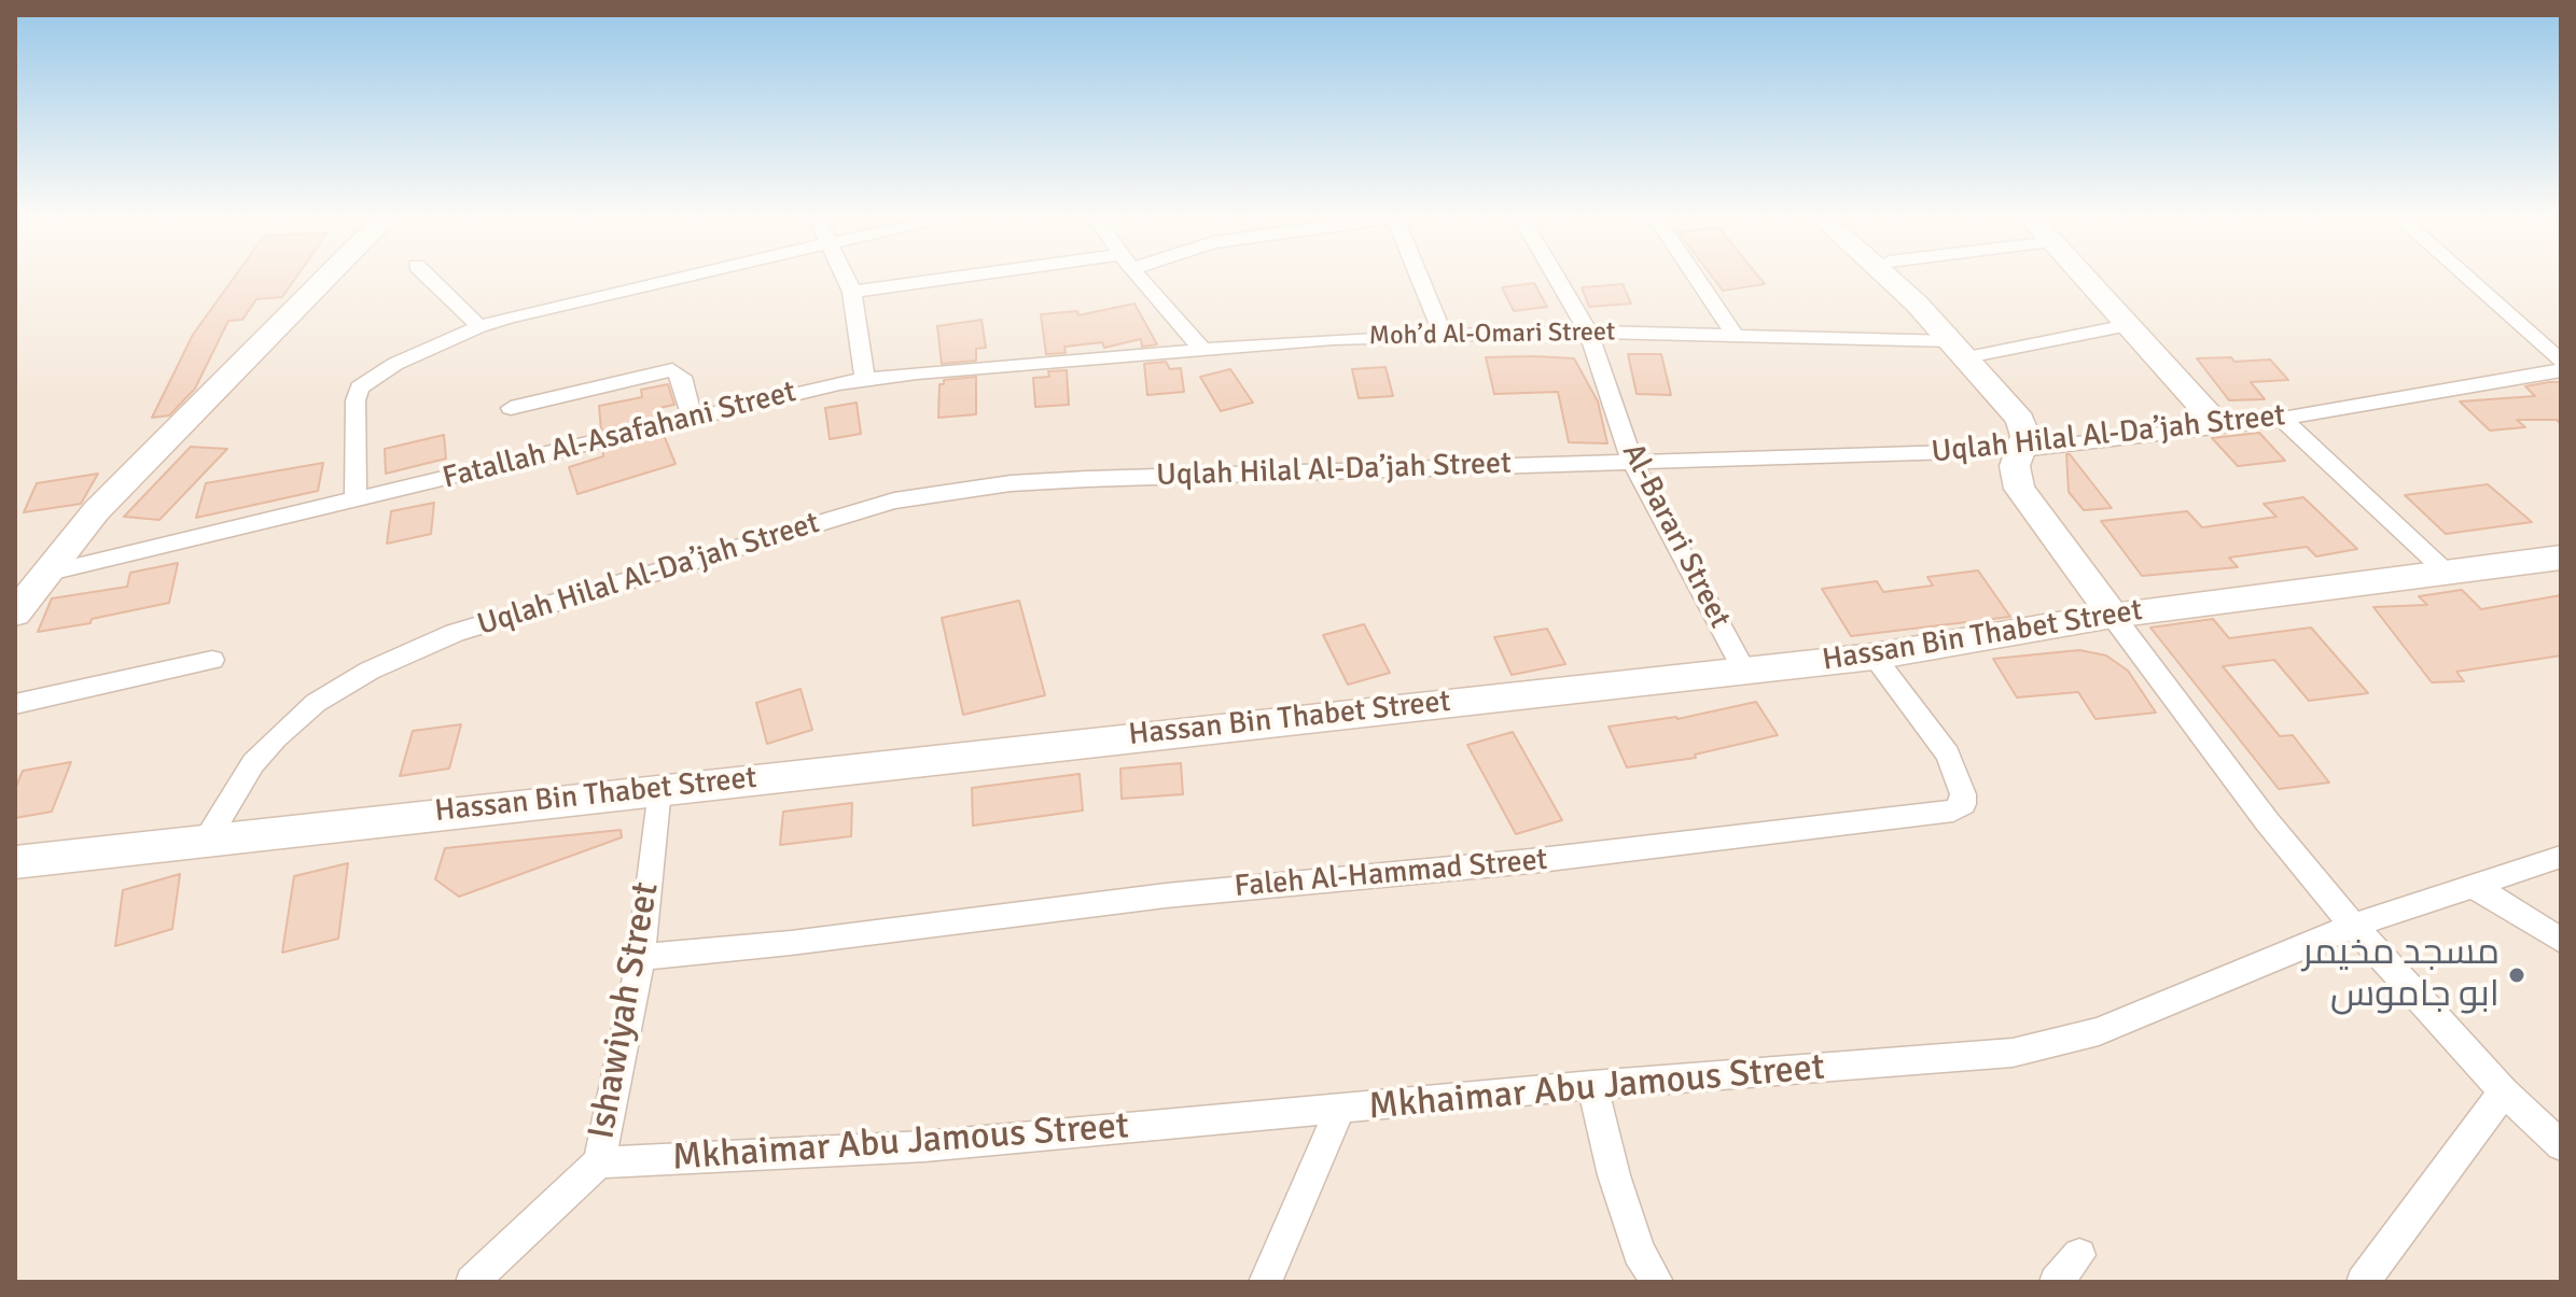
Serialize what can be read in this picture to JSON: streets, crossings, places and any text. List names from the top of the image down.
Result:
{
  "streets": {
    "street": [
      "Moh’d Al-Omari Street",
      "Uqlah Hilal Al-Da’jah Street",
      "Fatallah Al-Asafahani Street",
      "Al-Barari Street",
      "Hassan Bin Thabet Street",
      "Faleh Al-Hammad Street",
      "Ishawiyah Street",
      "Mkhaimar Abu Jamous Street"
    ]
  },
  "crossings": [
    ["Moh’d Al-Omari Street", "Fatallah Al-Asafahani Street"],
    ["Moh’d Al-Omari Street", "Al-Barari Street"],
    ["Uqlah Hilal Al-Da’jah Street", "Al-Barari Street"],
    ["Uqlah Hilal Al-Da’jah Street", "Hassan Bin Thabet Street"],
    ["Al-Barari Street", "Hassan Bin Thabet Street"],
    ["Hassan Bin Thabet Street", "Faleh Al-Hammad Street"],
    ["Hassan Bin Thabet Street", "Ishawiyah Street"],
    ["Faleh Al-Hammad Street", "Ishawiyah Street"],
    ["Ishawiyah Street", "Mkhaimar Abu Jamous Street"]
  ],
  "places": ["مسجد مخيمر ابو جاموس"]
}
